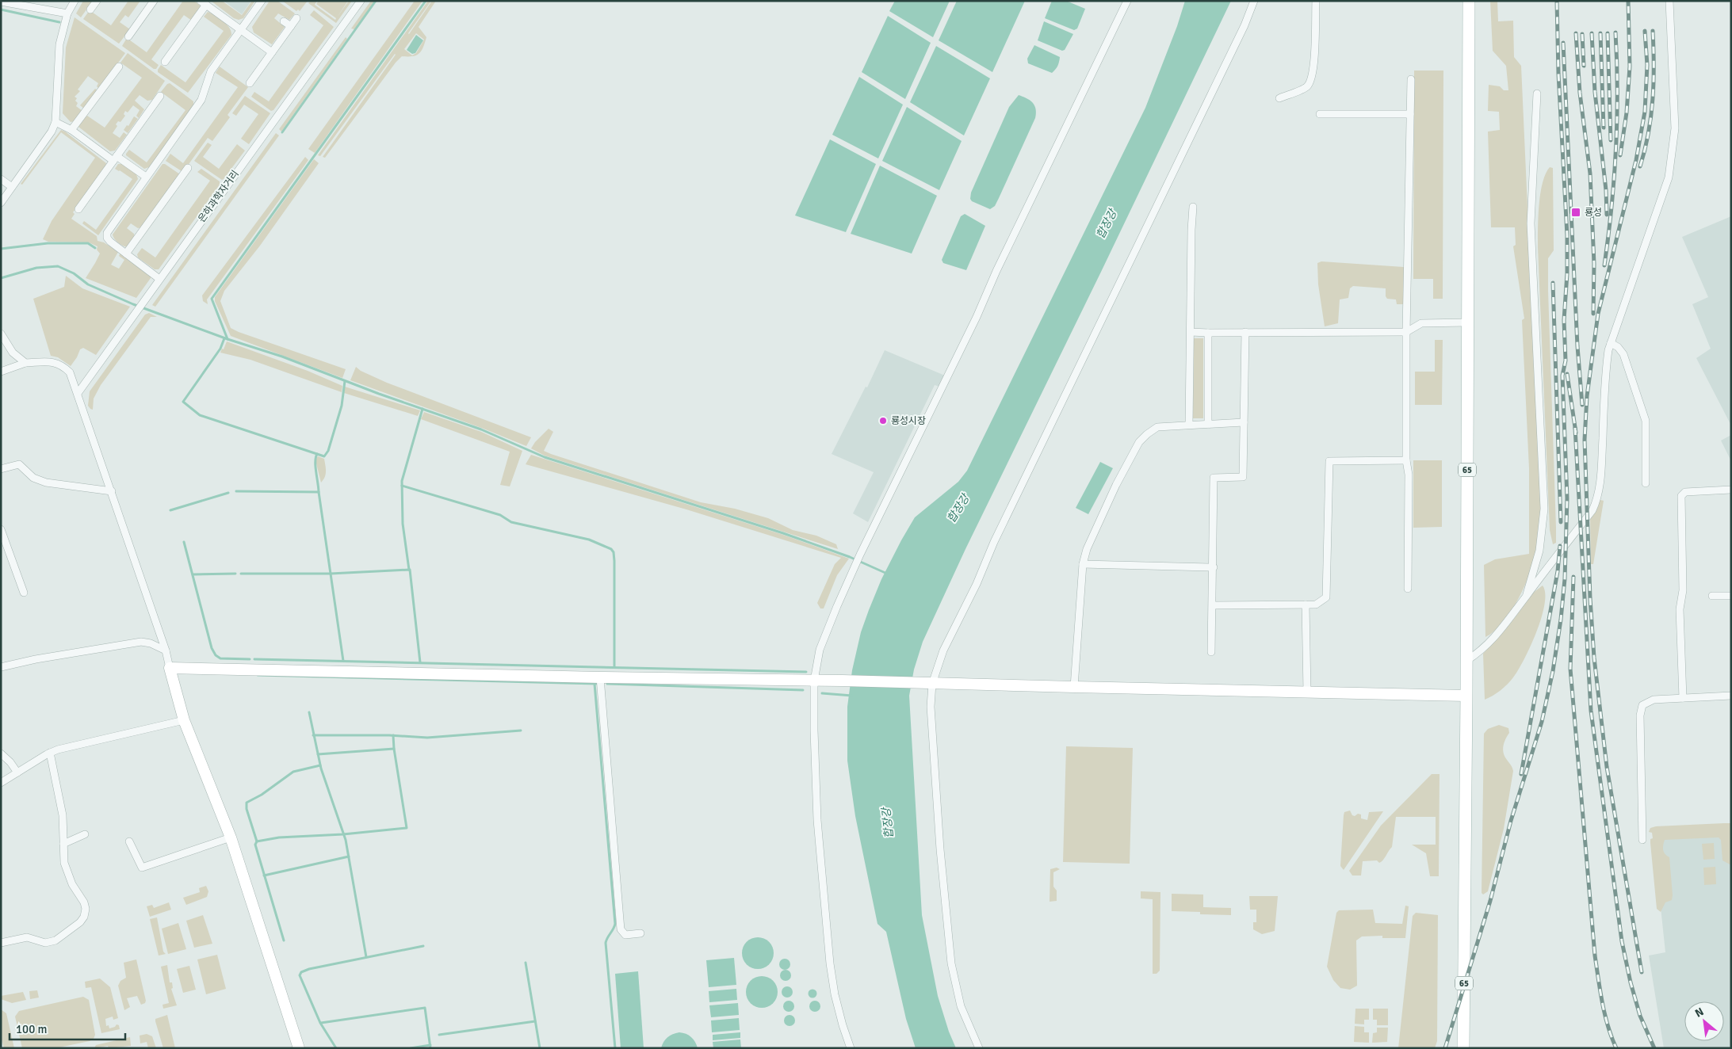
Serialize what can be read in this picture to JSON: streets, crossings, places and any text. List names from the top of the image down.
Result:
{
  "streets": {
    "main road": ["65"],
    "street": ["은하과학자거리"]
  },
  "water": ["합장강"],
  "places": {
    "transit": ["룡성"],
    "other": ["룡성시장"]
  },
  "scale_bar": "100 m",
  "north": "top left"
}
